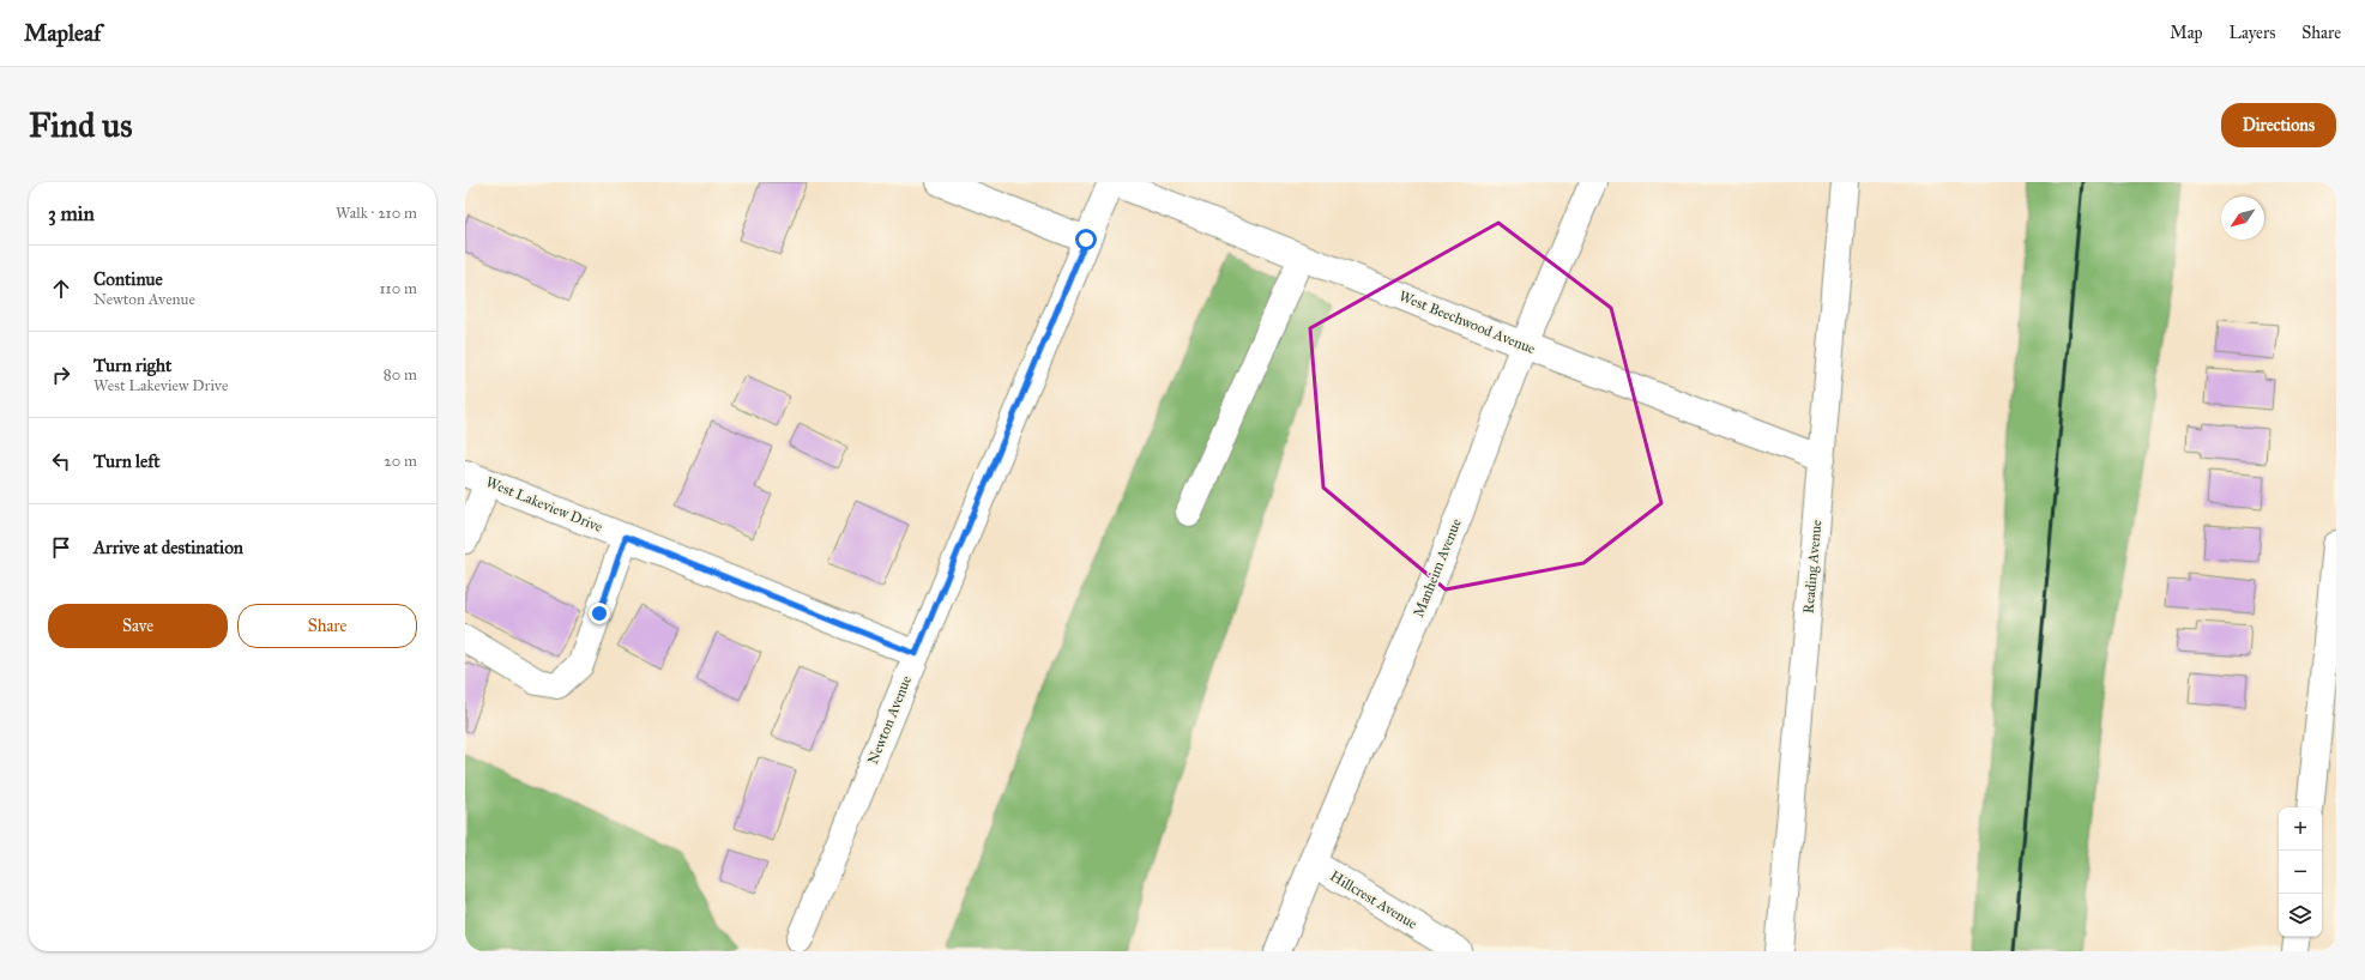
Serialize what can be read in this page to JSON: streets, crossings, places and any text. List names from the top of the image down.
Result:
{
  "streets": {
    "street": [
      "West Beechwood Avenue",
      "West Lakeview Drive",
      "Reading Avenue",
      "Manheim Avenue",
      "Newton Avenue",
      "Hillcrest Avenue"
    ]
  },
  "crossings": [
    ["West Beechwood Avenue", "Reading Avenue"],
    ["West Beechwood Avenue", "Manheim Avenue"],
    ["West Beechwood Avenue", "Newton Avenue"],
    ["West Lakeview Drive", "Newton Avenue"],
    ["Manheim Avenue", "Hillcrest Avenue"]
  ],
  "north": "bottom left",
  "page": {
    "header": "Mapleaf",
    "nav": ["Map", "Layers", "Share"],
    "buttons": [
      "Directions",
      ["Save", "Share"]
    ],
    "title": "Find us",
    "heading": ["3 min", "Walk · 210 m"],
    "list": [
      ["Continue", "Newton Avenue", "110 m"],
      ["Turn right", "West Lakeview Drive", "80 m"],
      ["Turn left", "20 m"],
      "Arrive at destination"
    ],
    "map_buttons": ["+", "−"]
  }
}
